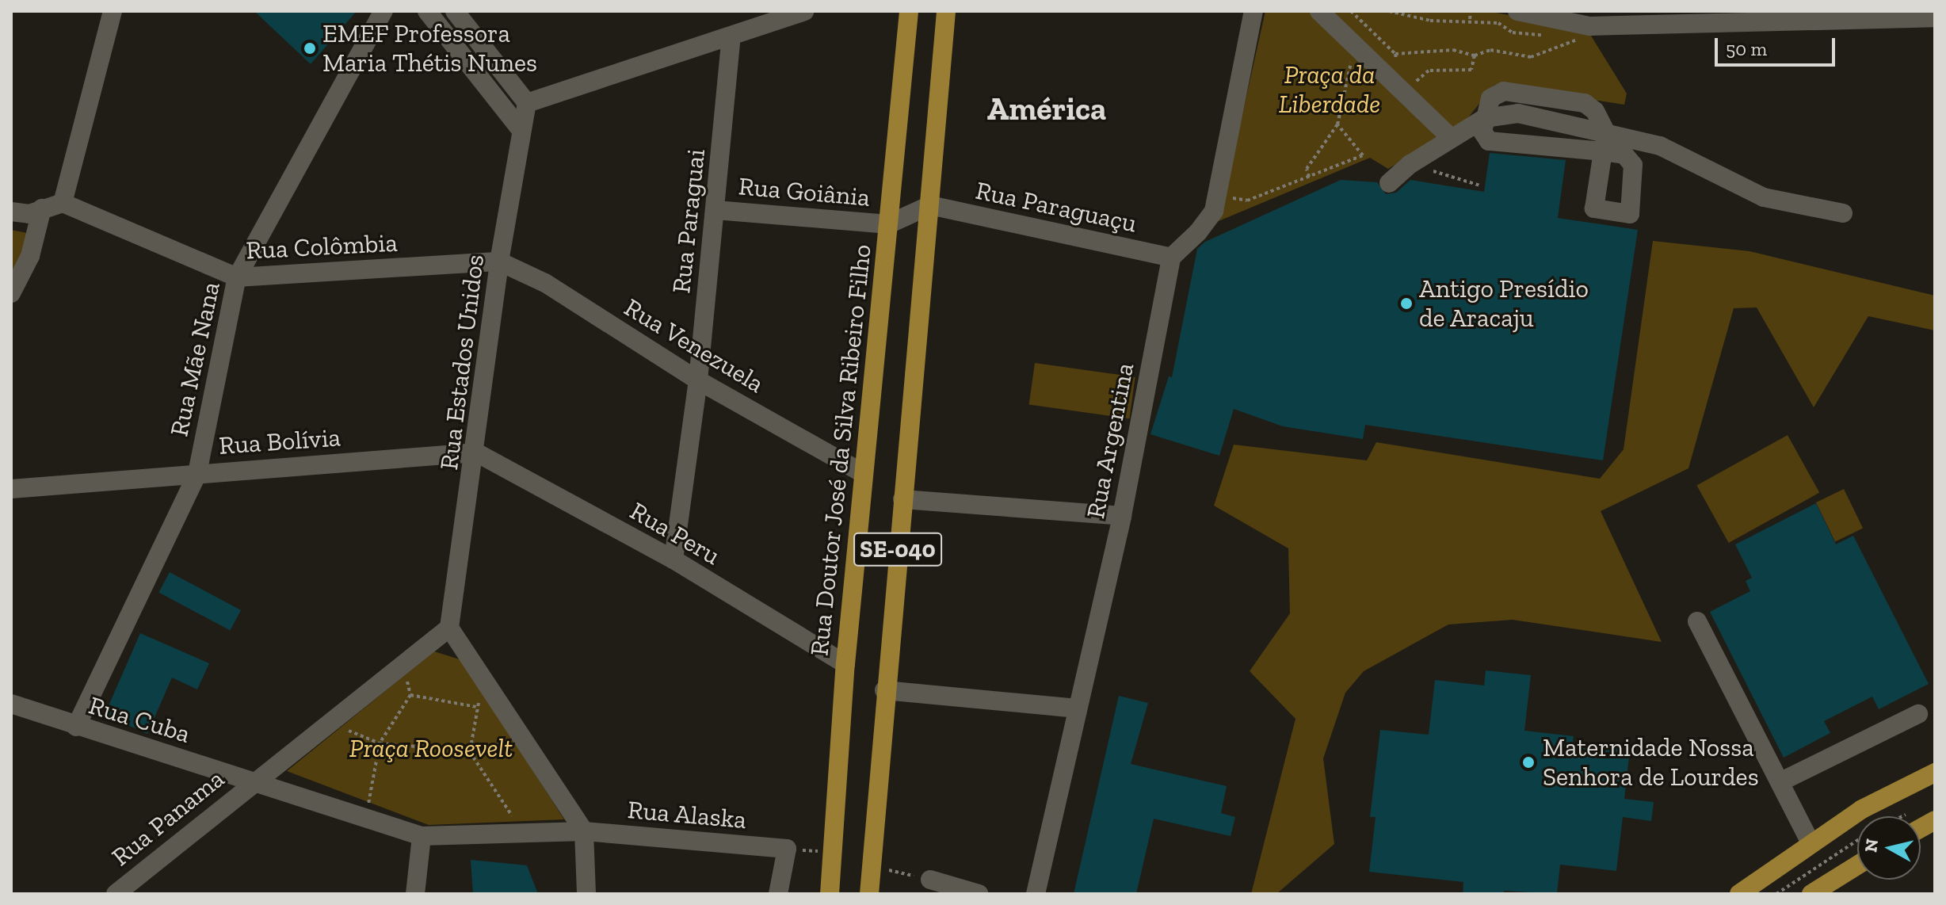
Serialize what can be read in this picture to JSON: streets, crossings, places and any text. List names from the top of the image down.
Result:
{
  "streets": {
    "main road": ["Rua Doutor José da Silva Ribeiro Filho", "SE-040"],
    "street": [
      "Rua Goiânia",
      "Rua Paraguaçu",
      "Rua Paraguai",
      "Rua Colômbia",
      "Rua Venezuela",
      "Rua Mãe Nana",
      "Rua Estados Unidos",
      "Rua Argentina",
      "Rua Bolívia",
      "Rua Peru",
      "Rua Cuba",
      "Rua Alaska",
      "Rua Panama"
    ]
  },
  "crossings": [
    ["Rua Goiânia", "Rua Paraguai"],
    ["Rua Goiânia", "Rua Doutor José da Silva Ribeiro Filho"],
    ["Rua Paraguaçu", "Rua Argentina"],
    ["Rua Paraguaçu", "SE-040"],
    ["Rua Paraguai", "Rua Venezuela"],
    ["Rua Paraguai", "Rua Peru"],
    ["Rua Colômbia", "Rua Venezuela"],
    ["Rua Colômbia", "Rua Mãe Nana"],
    ["Rua Colômbia", "Rua Estados Unidos"],
    ["Rua Venezuela", "Rua Estados Unidos"],
    ["Rua Venezuela", "Rua Doutor José da Silva Ribeiro Filho"],
    ["Rua Mãe Nana", "Rua Bolívia"],
    ["Rua Mãe Nana", "Rua Cuba"],
    ["Rua Estados Unidos", "Rua Bolívia"],
    ["Rua Estados Unidos", "Rua Peru"],
    ["Rua Estados Unidos", "Rua Panama"],
    ["Rua Bolívia", "Rua Peru"],
    ["Rua Doutor José da Silva Ribeiro Filho", "Rua Peru"],
    ["Rua Cuba", "Rua Alaska"],
    ["Rua Cuba", "Rua Panama"]
  ],
  "districts": ["América"],
  "parks": ["Praça da Liberdade", "Praça Roosevelt"],
  "places": ["EMEF Professora Maria Thétis Nunes", "Antigo Presídio de Aracaju", "Maternidade Nossa Senhora de Lourdes"],
  "scale_bar": "50 m",
  "north": "left"
}
